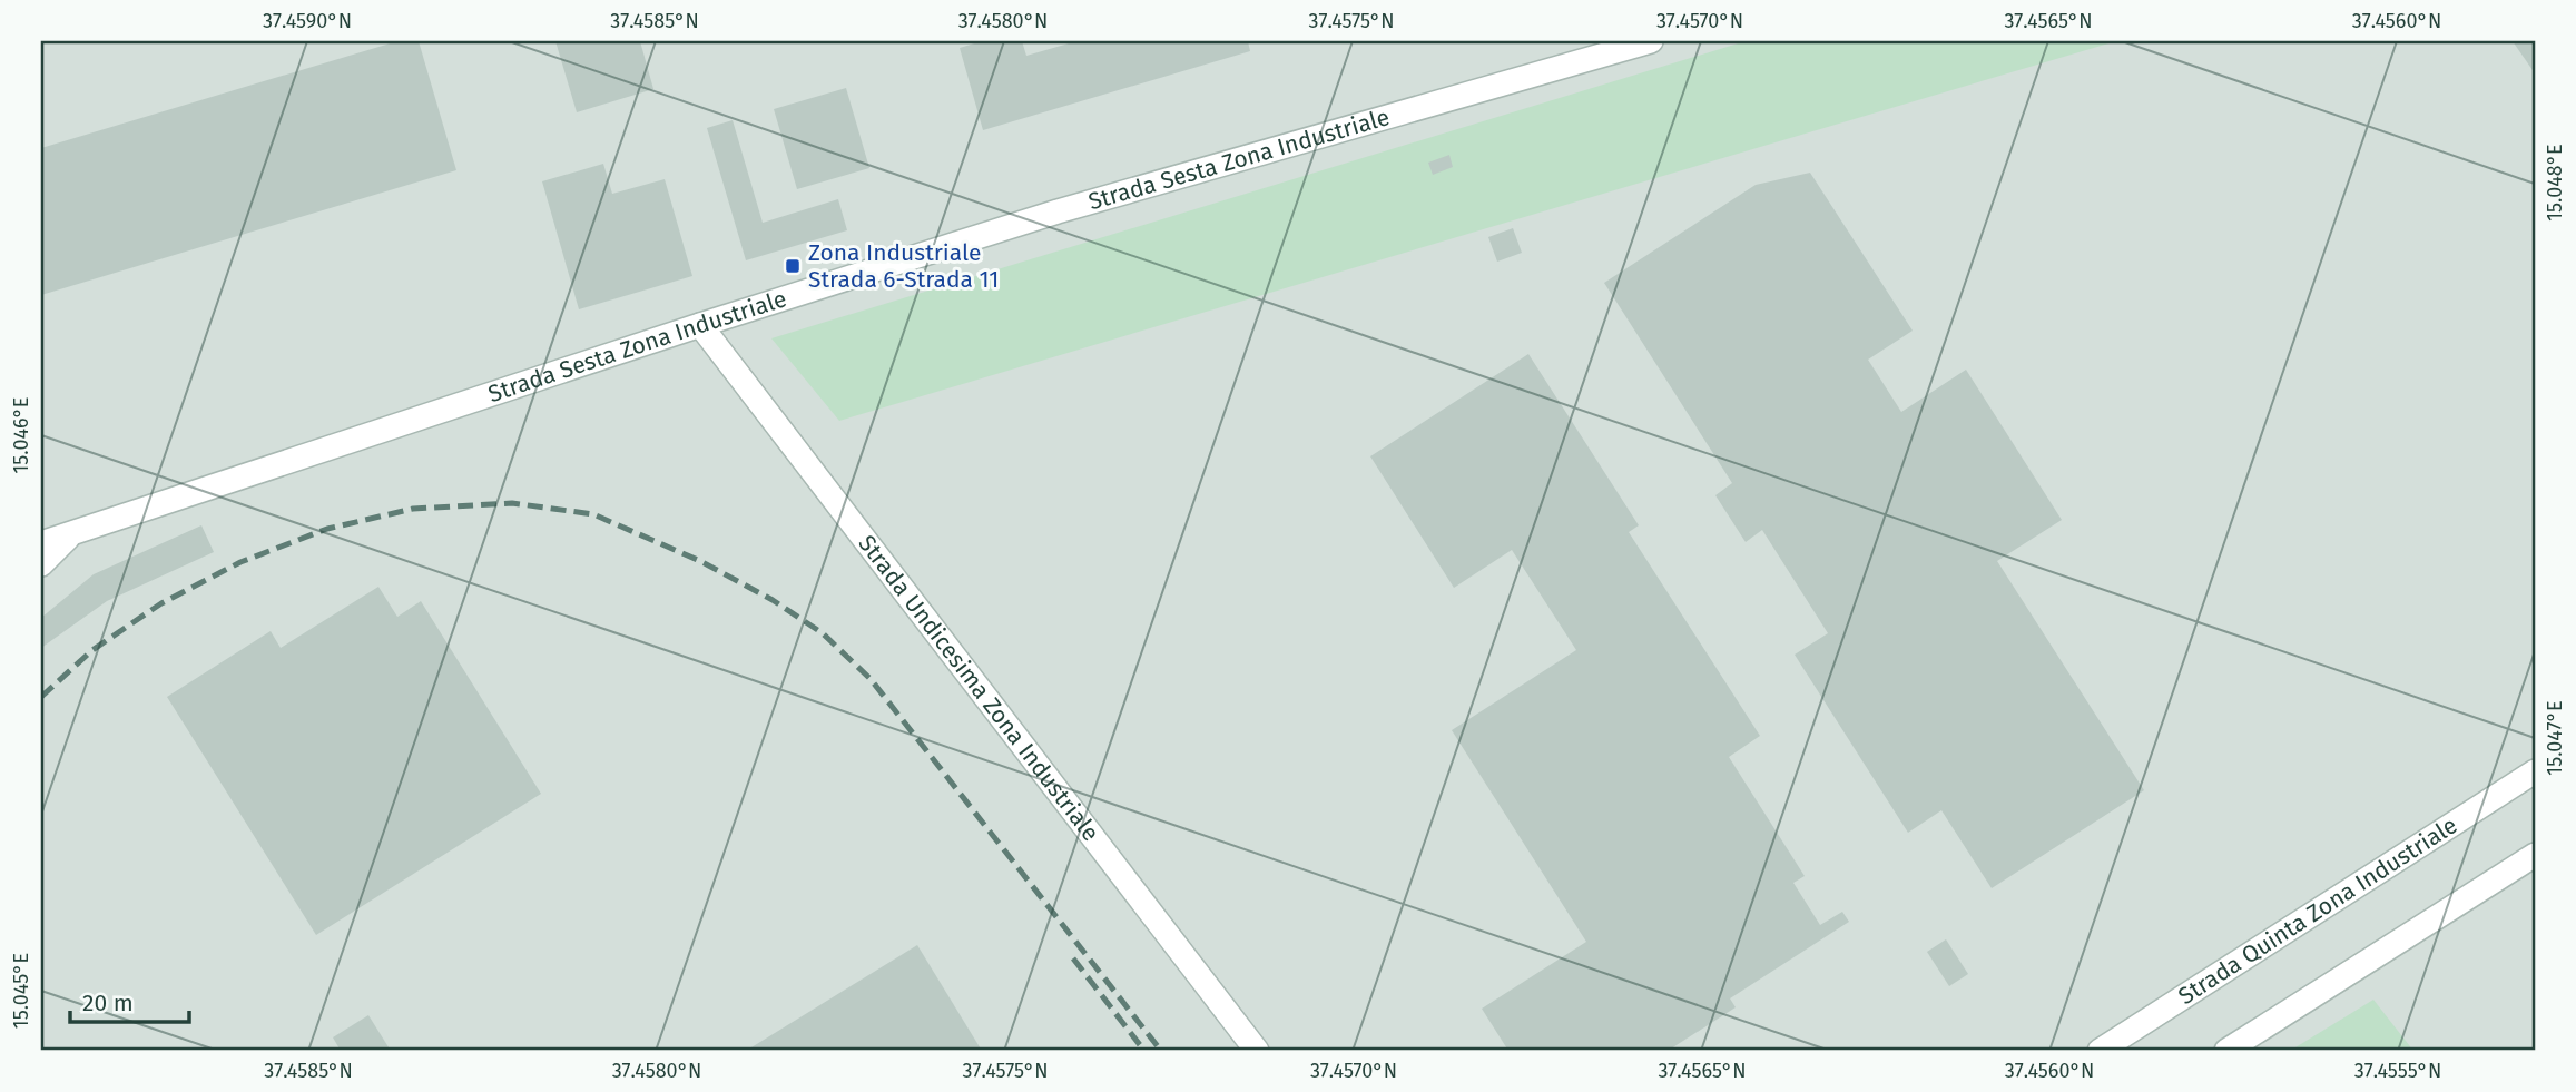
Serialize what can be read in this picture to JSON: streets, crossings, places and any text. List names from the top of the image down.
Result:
{
  "streets": {
    "street": ["Strada Sesta Zona Industriale", "Strada Undicesima Zona Industriale", "Strada Quinta Zona Industriale"]
  },
  "crossings": [
    ["Strada Sesta Zona Industriale", "Strada Undicesima Zona Industriale"]
  ],
  "places": {
    "transit": ["Zona Industriale Strada 6-Strada 11"]
  },
  "scale_bar": "20 m",
  "coordinates": [
    "37.4590°N",
    "37.4585°N",
    "37.4580°N",
    "37.4575°N",
    "37.4570°N",
    "37.4565°N",
    "37.4560°N",
    "15.048°E",
    "15.046°E",
    "15.047°E",
    "15.045°E",
    "37.4555°N"
  ]
}
